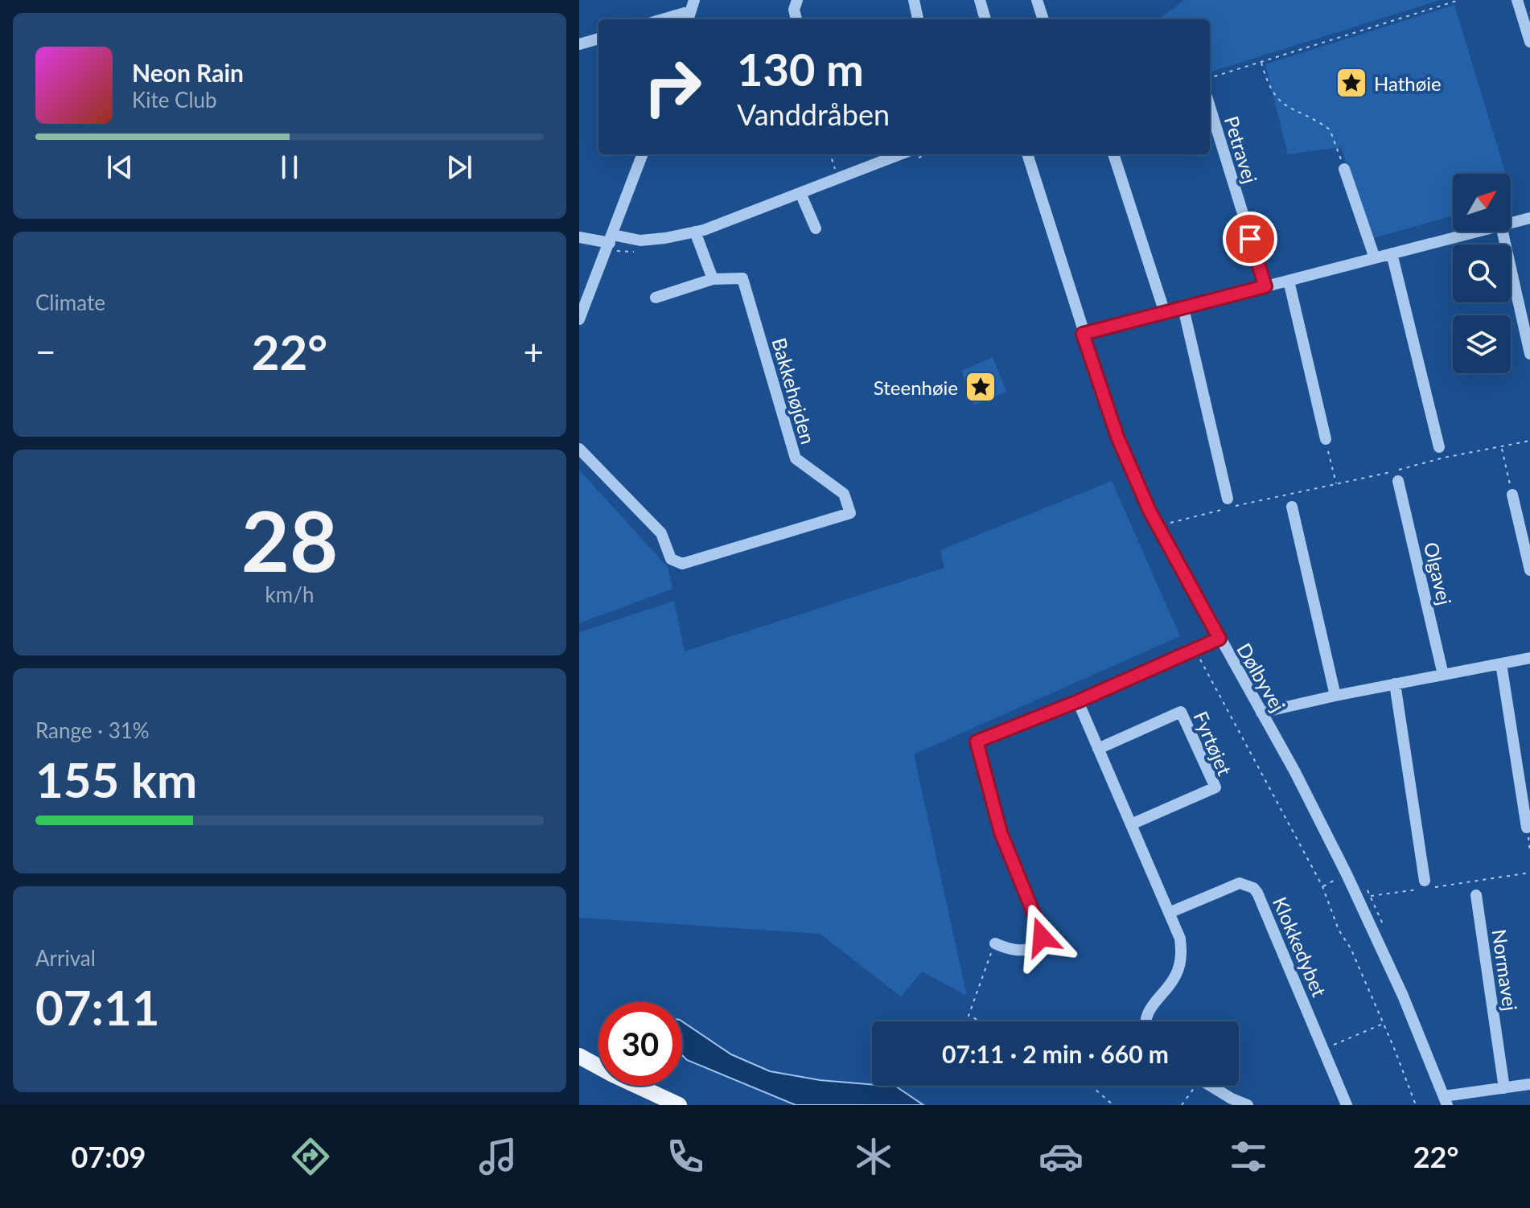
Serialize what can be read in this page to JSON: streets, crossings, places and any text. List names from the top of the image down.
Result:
{
  "streets": {
    "street": [
      "Petravej",
      "Bakkehøjden",
      "Olgavej",
      "Dølbyvej",
      "Fyrtøjet",
      "Klokkedybet",
      "Normavej"
    ]
  },
  "places": {
    "place": ["Hathøie", "Steenhøie"]
  },
  "north": "top right",
  "page": {
    "turn": ["130 m", "Vanddråben"],
    "song": ["Neon Rain", "Kite Club"],
    "tile": [
      "Climate",
      ["28", "km/h"],
      ["Range · 31%", "155 km"],
      ["Arrival", "07:11"]
    ],
    "heat": ["−", "22°", "+"],
    "limit": "30",
    "trip": "07:11 · 2 min · 660 m",
    "tabs": ["07:09", "22°"]
  }
}
